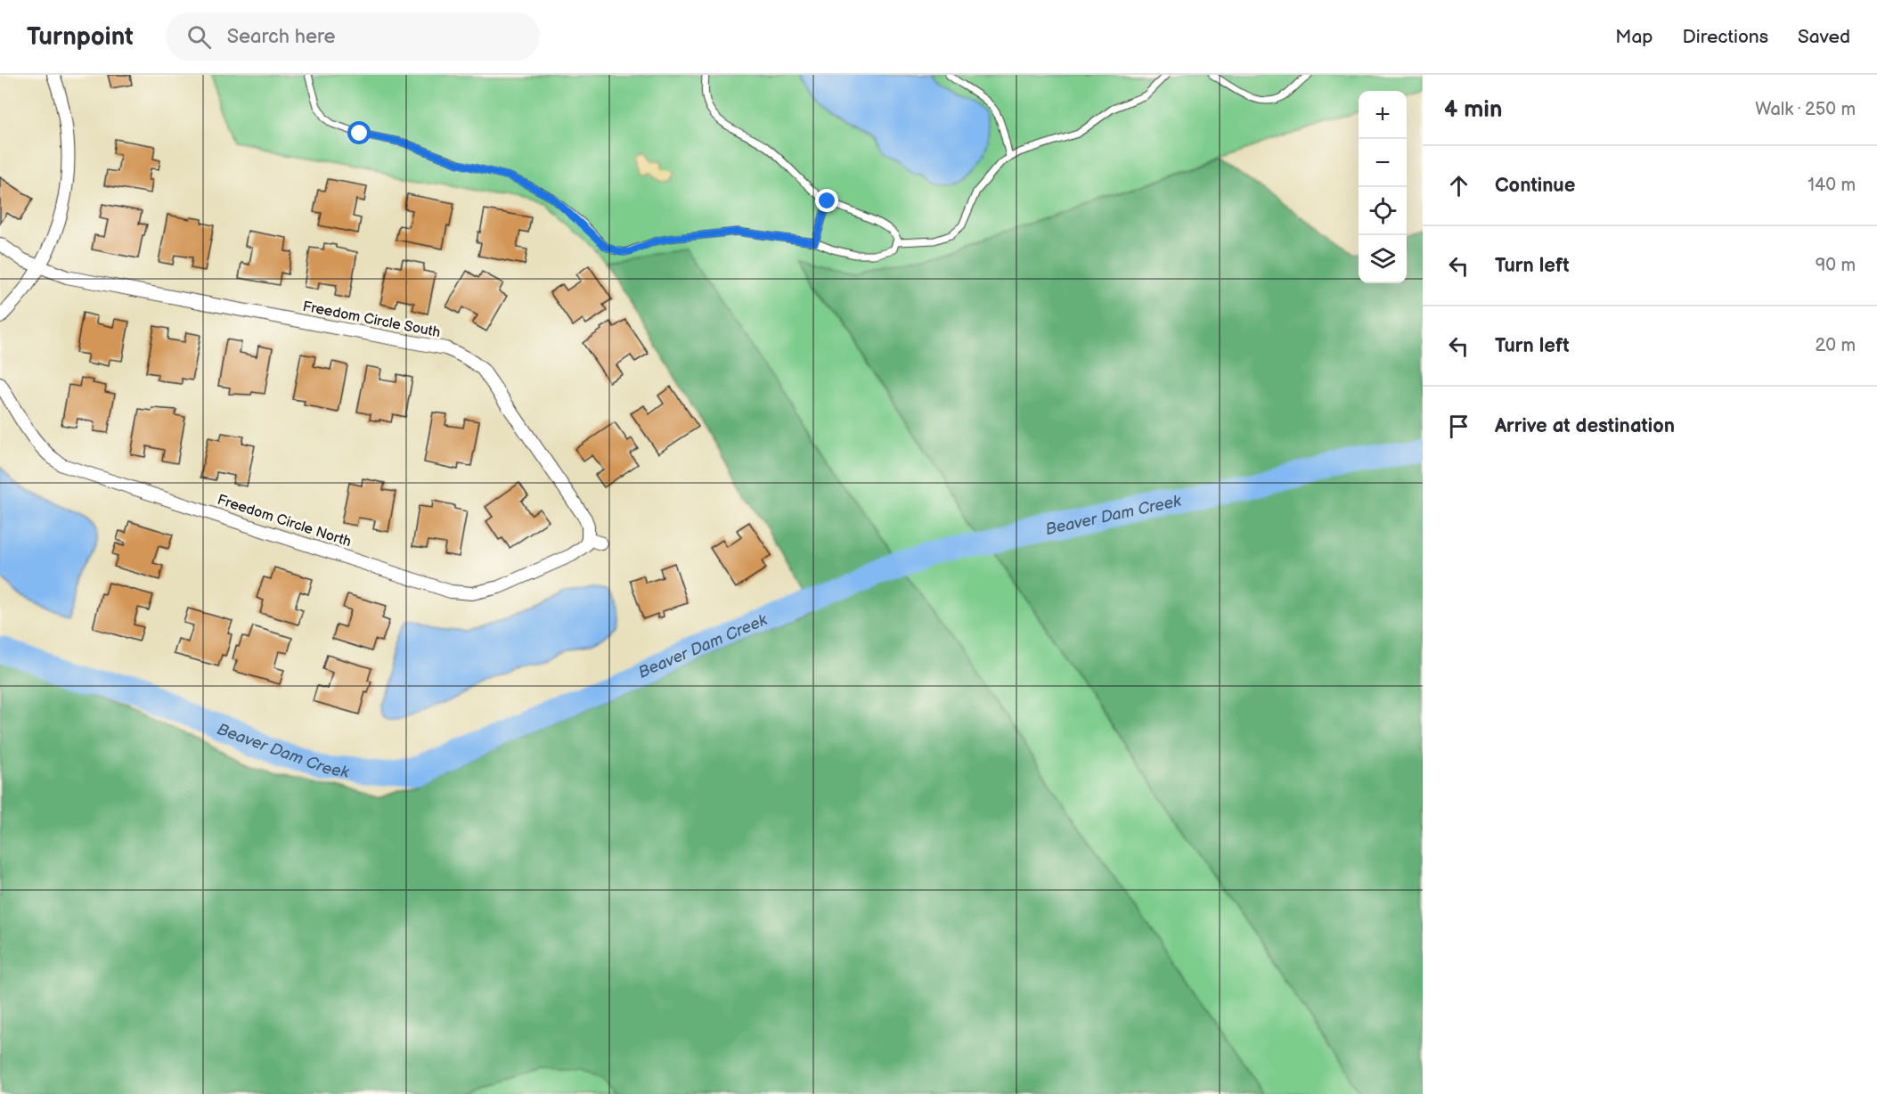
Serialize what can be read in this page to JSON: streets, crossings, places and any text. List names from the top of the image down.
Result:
{
  "streets": {
    "street": ["Freedom Circle South", "Freedom Circle North"]
  },
  "crossings": [
    ["Freedom Circle South", "Freedom Circle North"]
  ],
  "water": ["Beaver Dam Creek"],
  "page": {
    "header": "Turnpoint",
    "search": "Search here",
    "nav": ["Map", "Directions", "Saved"],
    "heading": ["4 min", "Walk · 250 m"],
    "map_buttons": ["+", "−"],
    "list": [
      ["Continue", "140 m"],
      ["Turn left", "90 m"],
      ["Turn left", "20 m"],
      "Arrive at destination"
    ]
  }
}
